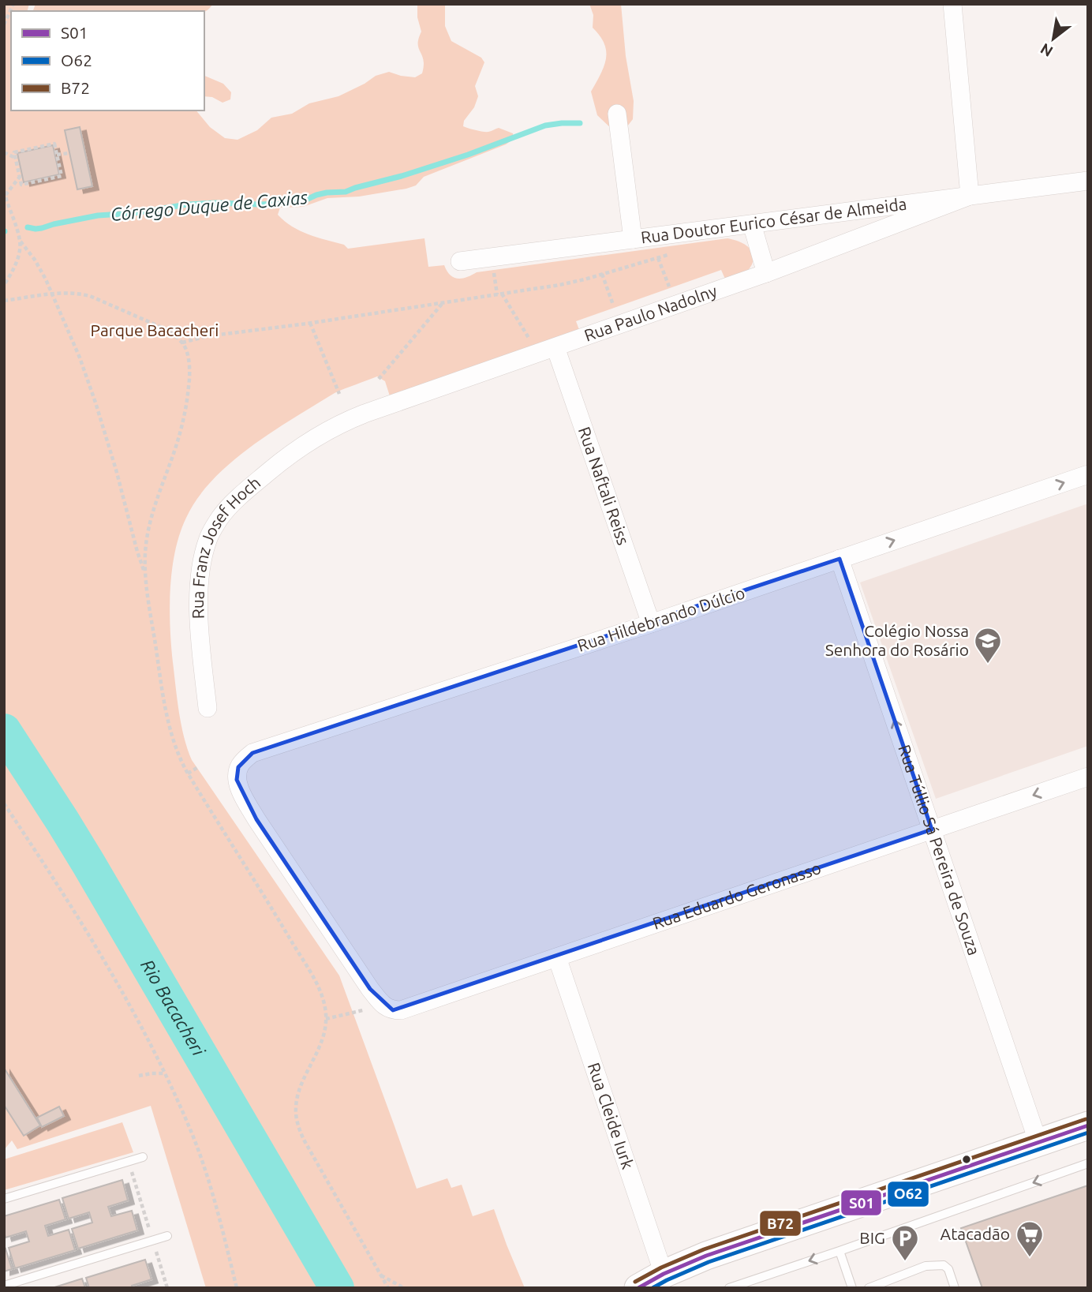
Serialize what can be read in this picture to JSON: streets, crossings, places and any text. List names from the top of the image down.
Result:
{
  "streets": {
    "street": [
      "Rua Doutor Eurico César de Almeida",
      "Rua Paulo Nadolny",
      "Rua Naftali Reiss",
      "Rua Franz Josef Hoch",
      "Rua Hildebrando Dúlcio",
      "Rua Túllio Sá Pereira de Souza",
      "Rua Eduardo Geronasso",
      "Rua Cleide Iurk"
    ]
  },
  "crossings": [
    ["Rua Doutor Eurico César de Almeida", "Rua Paulo Nadolny"],
    ["Rua Paulo Nadolny", "Rua Naftali Reiss"],
    ["Rua Paulo Nadolny", "Rua Franz Josef Hoch"],
    ["Rua Naftali Reiss", "Rua Hildebrando Dúlcio"],
    ["Rua Hildebrando Dúlcio", "Rua Túllio Sá Pereira de Souza"],
    ["Rua Hildebrando Dúlcio", "Rua Eduardo Geronasso"],
    ["Rua Túllio Sá Pereira de Souza", "Rua Eduardo Geronasso"],
    ["Rua Eduardo Geronasso", "Rua Cleide Iurk"]
  ],
  "one_way": ["Rua Túllio Sá Pereira de Souza"],
  "water": ["Córrego Duque de Caxias", "Rio Bacacheri"],
  "parks": ["Parque Bacacheri"],
  "places": {
    "school or university": ["Colégio Nossa Senhora do Rosário"],
    "supermarket": ["Atacadão"],
    "parking": ["BIG"]
  },
  "lines": ["transit line B72", "transit line S01", "transit line O62"],
  "legend": ["S01", "O62", "B72"],
  "north": "bottom left"
}
